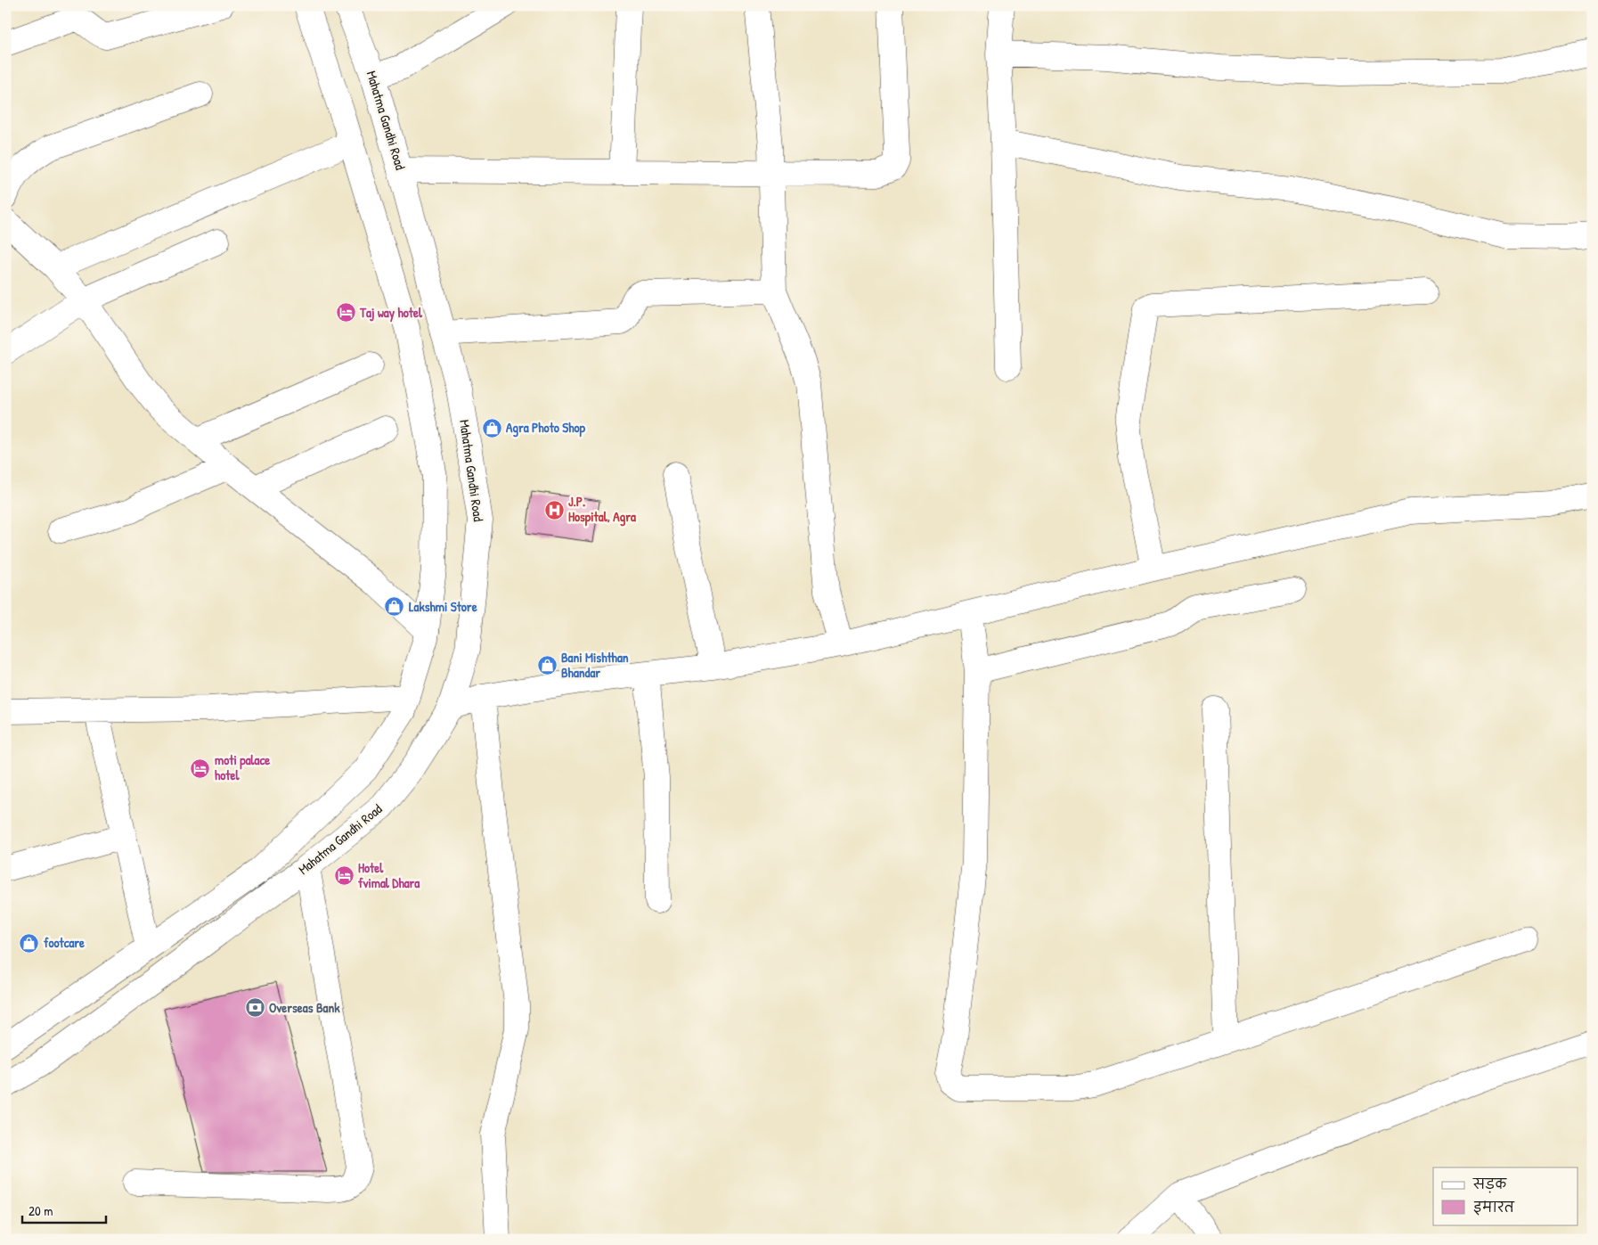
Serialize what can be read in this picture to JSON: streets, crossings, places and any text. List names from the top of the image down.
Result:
{
  "streets": {
    "main road": ["Mahatma Gandhi Road"]
  },
  "places": {
    "hotel": ["Taj way hotel", "moti palace hotel", "Hotel fvimal Dhara"],
    "shop": [
      "Agra Photo Shop",
      "Lakshmi Store",
      "Bani Mishthan Bhandar",
      "footcare"
    ],
    "hospital": ["J.P. Hospital, Agra"],
    "bank": ["Overseas Bank"]
  },
  "legend": ["सड़क", "इमारत"],
  "scale_bar": "20 m"
}
